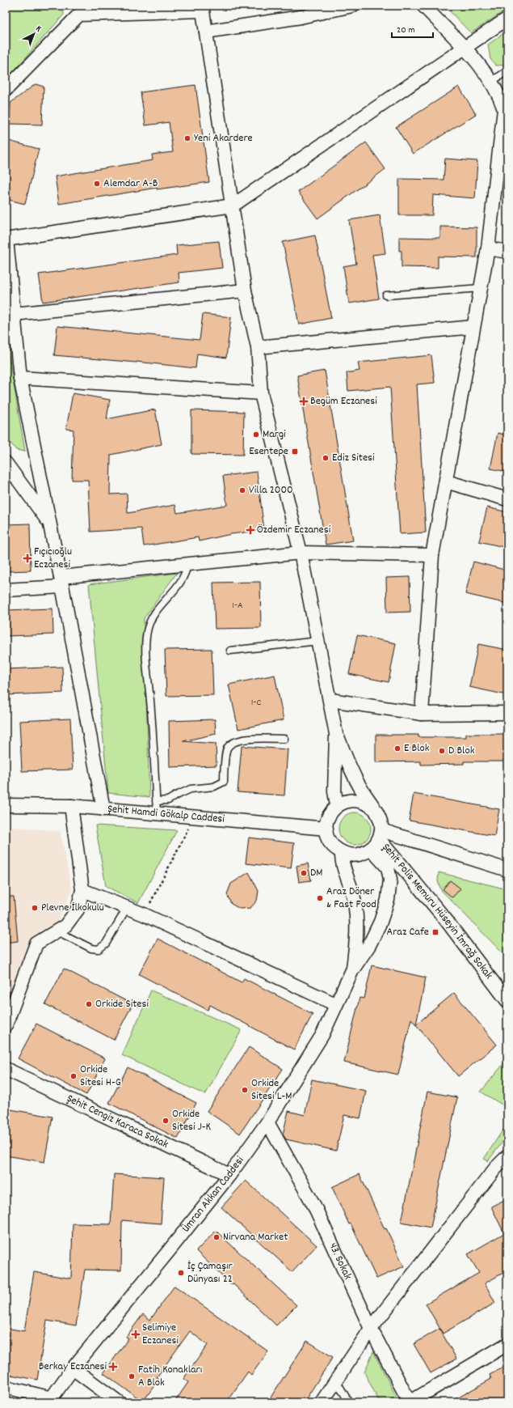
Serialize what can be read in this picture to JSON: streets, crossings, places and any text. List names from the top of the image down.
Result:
{
  "streets": {
    "street": [
      "Şehit Hamdi Gökalp Caddesi",
      "Şehit Polis Memuru Hüseyin İmrağ Sokak",
      "Şehit Cengiz Karaca Sokak",
      "Ümran Akkan Caddesi",
      "43. Sokak"
    ]
  },
  "crossings": [
    ["Şehit Hamdi Gökalp Caddesi", "Şehit Polis Memuru Hüseyin İmrağ Sokak"],
    ["Şehit Cengiz Karaca Sokak", "Ümran Akkan Caddesi"],
    ["Ümran Akkan Caddesi", "43. Sokak"]
  ],
  "places": {
    "other": [
      "Yeni Akardere",
      "Alemdar A-B",
      "Margi",
      "Ediz Sitesi",
      "Villa 2000",
      "E Blok",
      "D Blok",
      "DM",
      "Araz Döner & Fast Food",
      "Plevne İlkokulu",
      "Orkide Sitesi",
      "Orkide Sitesi H-G",
      "Orkide Sitesi L-M",
      "Orkide Sitesi J-K",
      "Nirvana Market",
      "İç Çamaşır Dünyası 22",
      "Fatih Konakları A Blok"
    ],
    "health": [
      "Begüm Eczanesi",
      "Özdemir Eczanesi",
      "Fıçıcıoğlu Eczanesi",
      "Selimiye Eczanesi",
      "Berkay Eczanesi"
    ],
    "transit": ["Esentepe", "Araz Cafe"]
  },
  "house_numbers": ["1-A", "1-C"],
  "scale_bar": "20 m",
  "north": "top right"
}
